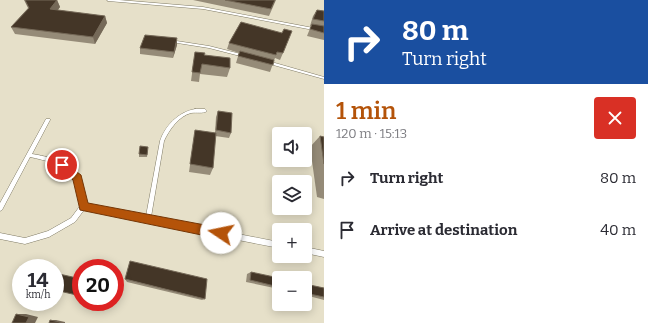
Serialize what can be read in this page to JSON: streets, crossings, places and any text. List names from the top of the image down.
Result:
{
  "page": {
    "turn": ["80 m", "Turn right"],
    "heading": ["1 min", "120 m · 15:13"],
    "map_buttons": ["+", "−"],
    "list": [
      {
        "name": "Turn right",
        "value": "80 m"
      },
      {
        "name": "Arrive at destination",
        "value": "40 m"
      }
    ],
    "speed": "14 km/h",
    "limit": "20"
  }
}
